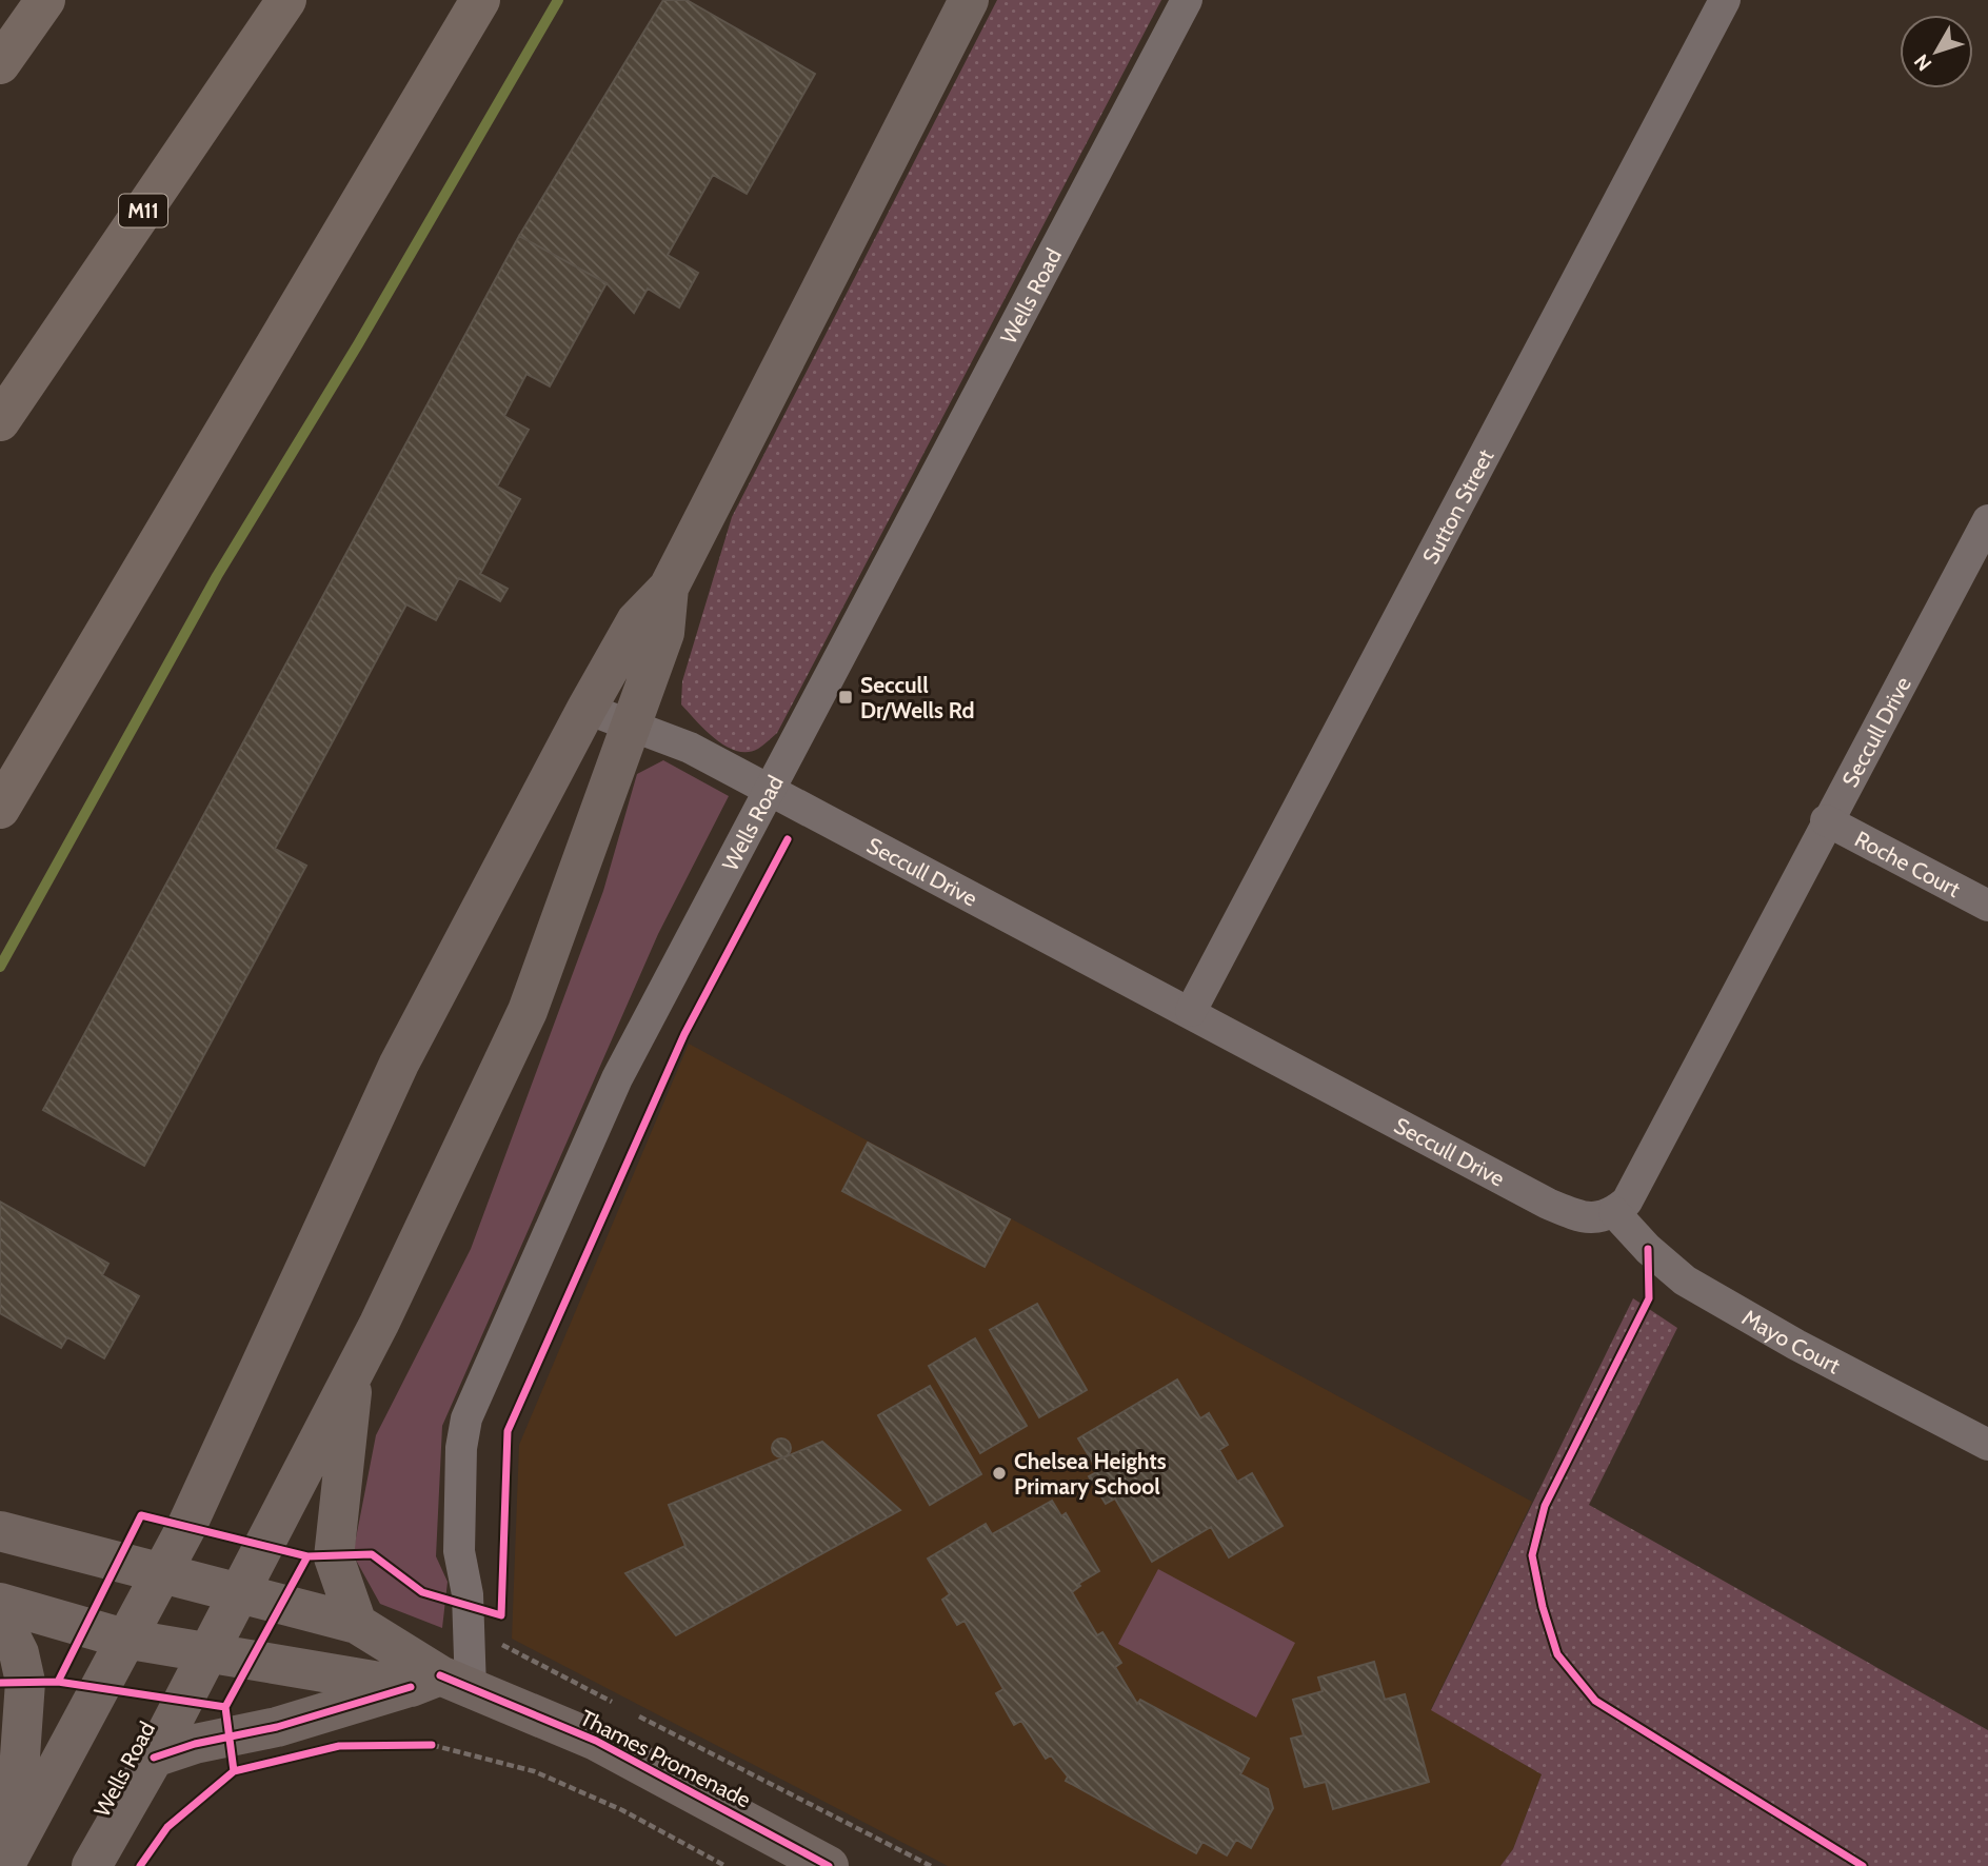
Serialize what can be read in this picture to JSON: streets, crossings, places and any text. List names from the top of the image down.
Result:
{
  "streets": {
    "highway": ["M11"],
    "main road": ["Wells Road", "Thames Promenade"],
    "street": [
      "Sutton Street",
      "Seccull Drive",
      "Roche Court",
      "Mayo Court"
    ]
  },
  "crossings": [
    ["Wells Road", "Seccull Drive"],
    ["Wells Road", "Thames Promenade"],
    ["Sutton Street", "Seccull Drive"],
    ["Seccull Drive", "Roche Court"],
    ["Seccull Drive", "Mayo Court"]
  ],
  "places": {
    "transit": ["Seccull Dr/Wells Rd"],
    "other": ["Chelsea Heights Primary School"]
  },
  "north": "bottom left"
}
